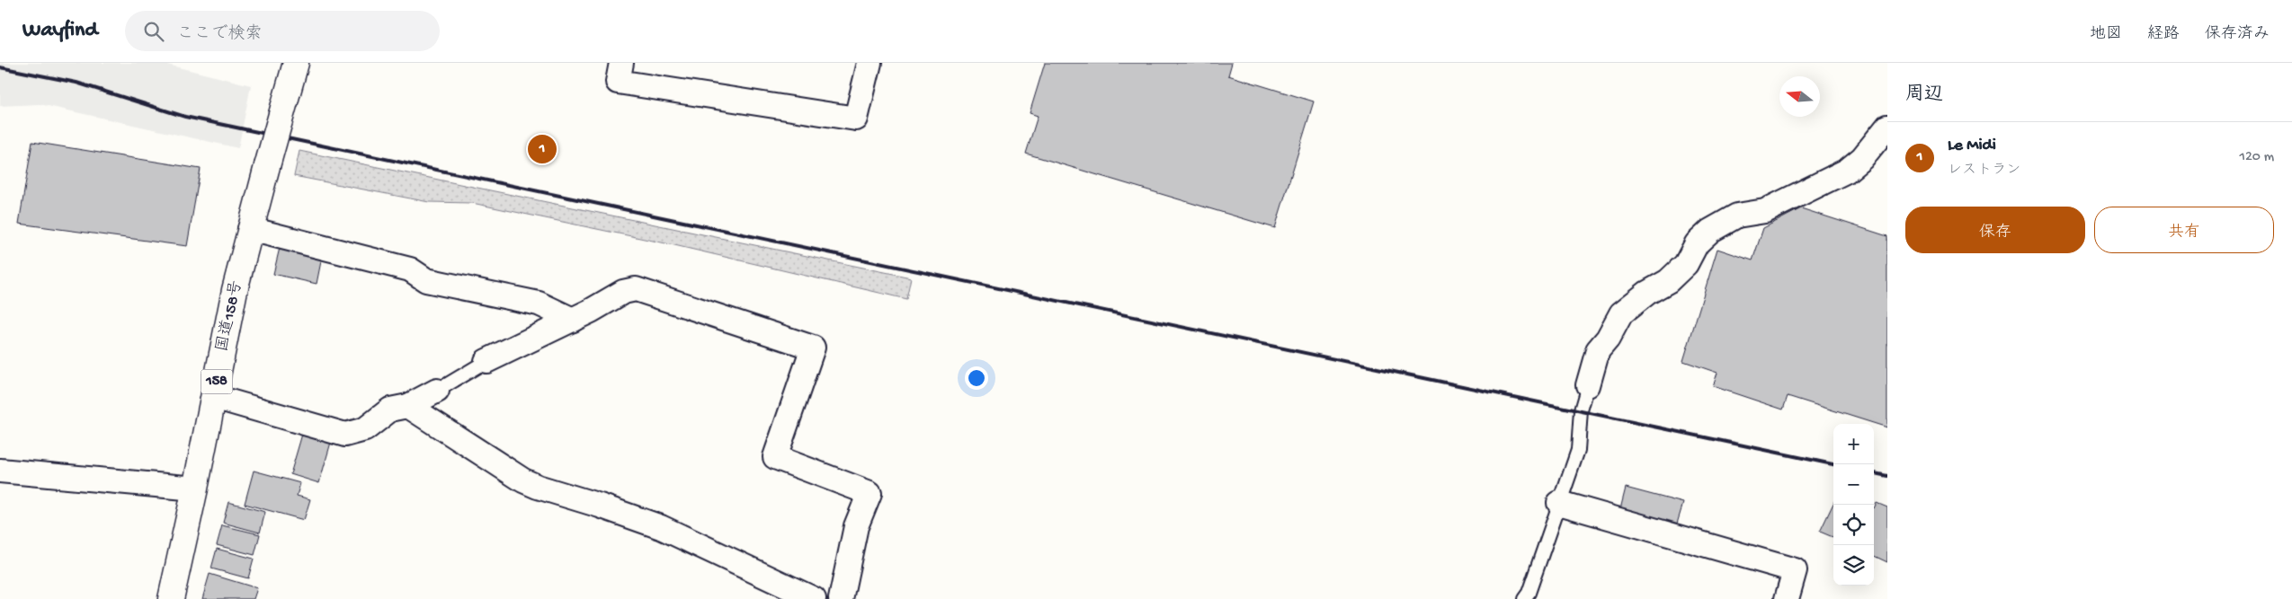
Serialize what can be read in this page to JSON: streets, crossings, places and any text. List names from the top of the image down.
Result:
{
  "streets": {
    "highway": ["国道158号", "158"]
  },
  "north": "left",
  "page": {
    "header": "Wayfind",
    "search": "ここで検索",
    "nav": ["地図", "経路", "保存済み"],
    "heading": "周辺",
    "list": [
      {
        "mark": "1",
        "name": "Le Midi",
        "note": "レストラン",
        "value": "120 m"
      }
    ],
    "pins": "1",
    "buttons": ["保存", "共有"],
    "map_buttons": ["+", "−"]
  }
}
